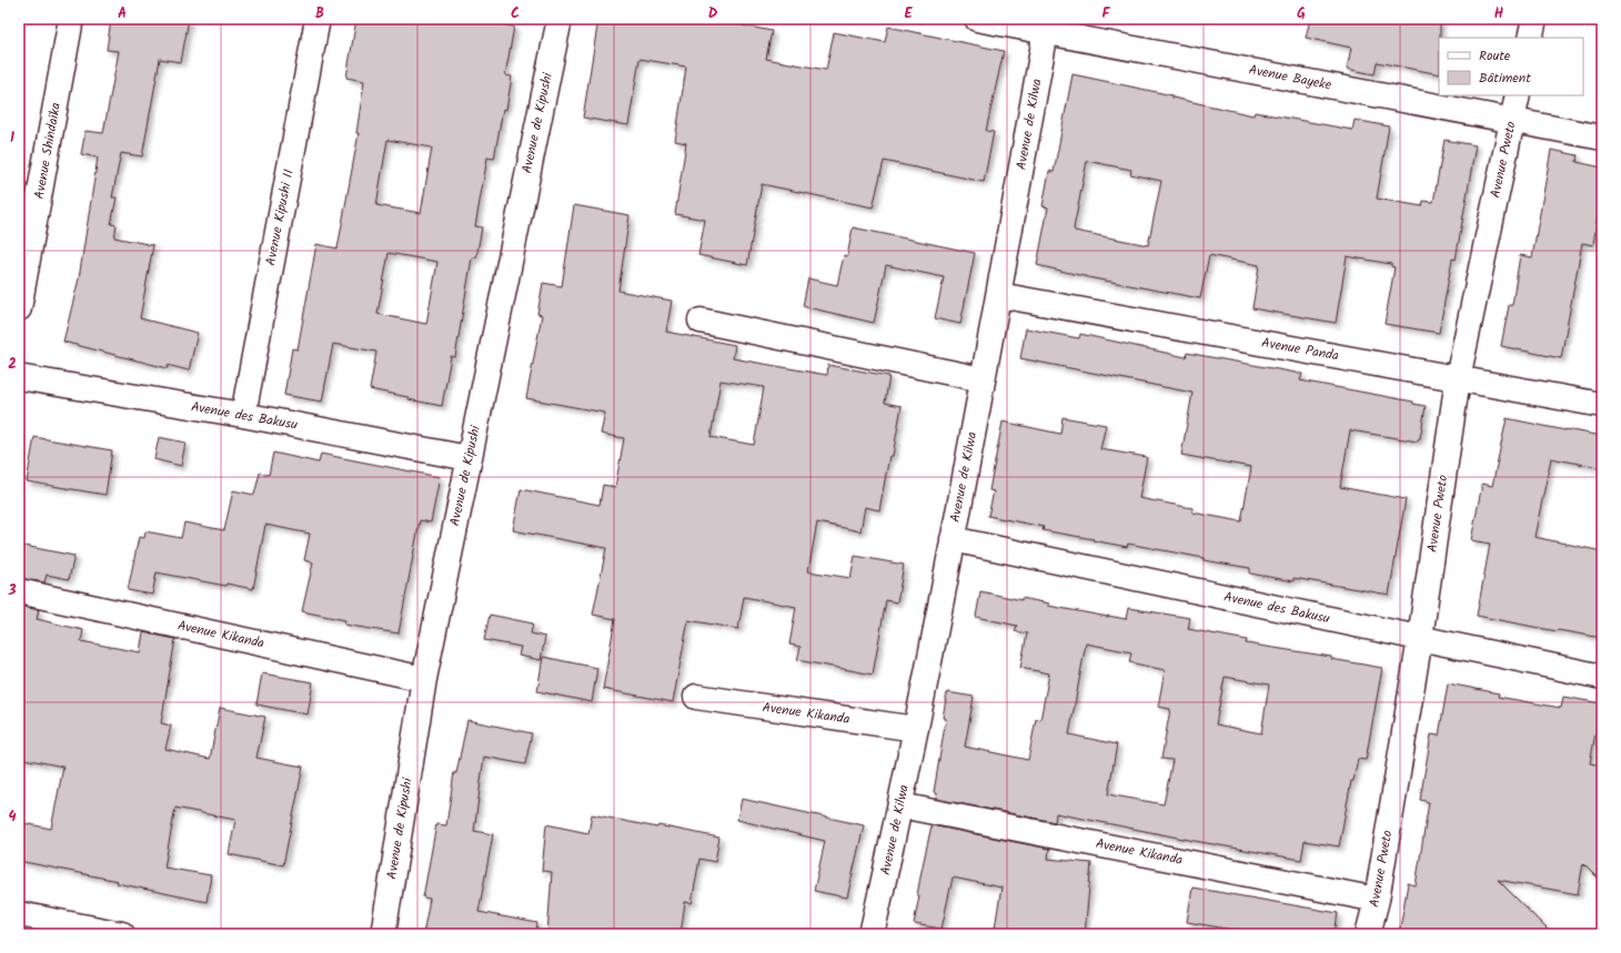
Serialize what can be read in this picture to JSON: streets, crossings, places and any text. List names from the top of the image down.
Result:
{
  "streets": {
    "street": [
      "Avenue Bayeke",
      "Avenue de Kipushi",
      "Avenue de Kilwa",
      "Avenue Shindaïka",
      "Avenue Pweto",
      "Avenue Kipushi II",
      "Avenue Panda",
      "Avenue des Bakusu",
      "Avenue Kikanda"
    ]
  },
  "crossings": [
    ["Avenue Bayeke", "Avenue de Kilwa"],
    ["Avenue Bayeke", "Avenue Pweto"],
    ["Avenue de Kipushi", "Avenue des Bakusu"],
    ["Avenue de Kipushi", "Avenue Kikanda"],
    ["Avenue de Kilwa", "Avenue Panda"],
    ["Avenue de Kilwa", "Avenue des Bakusu"],
    ["Avenue de Kilwa", "Avenue Kikanda"],
    ["Avenue Pweto", "Avenue Panda"],
    ["Avenue Pweto", "Avenue des Bakusu"],
    ["Avenue Pweto", "Avenue Kikanda"],
    ["Avenue Kipushi II", "Avenue des Bakusu"]
  ],
  "legend": ["Route", "Bâtiment"],
  "grid": {
    "columns": [
      "A",
      "B",
      "C",
      "D",
      "E",
      "F",
      "G",
      "H"
    ],
    "rows": [
      "1",
      "2",
      "3",
      "4"
    ]
  }
}
